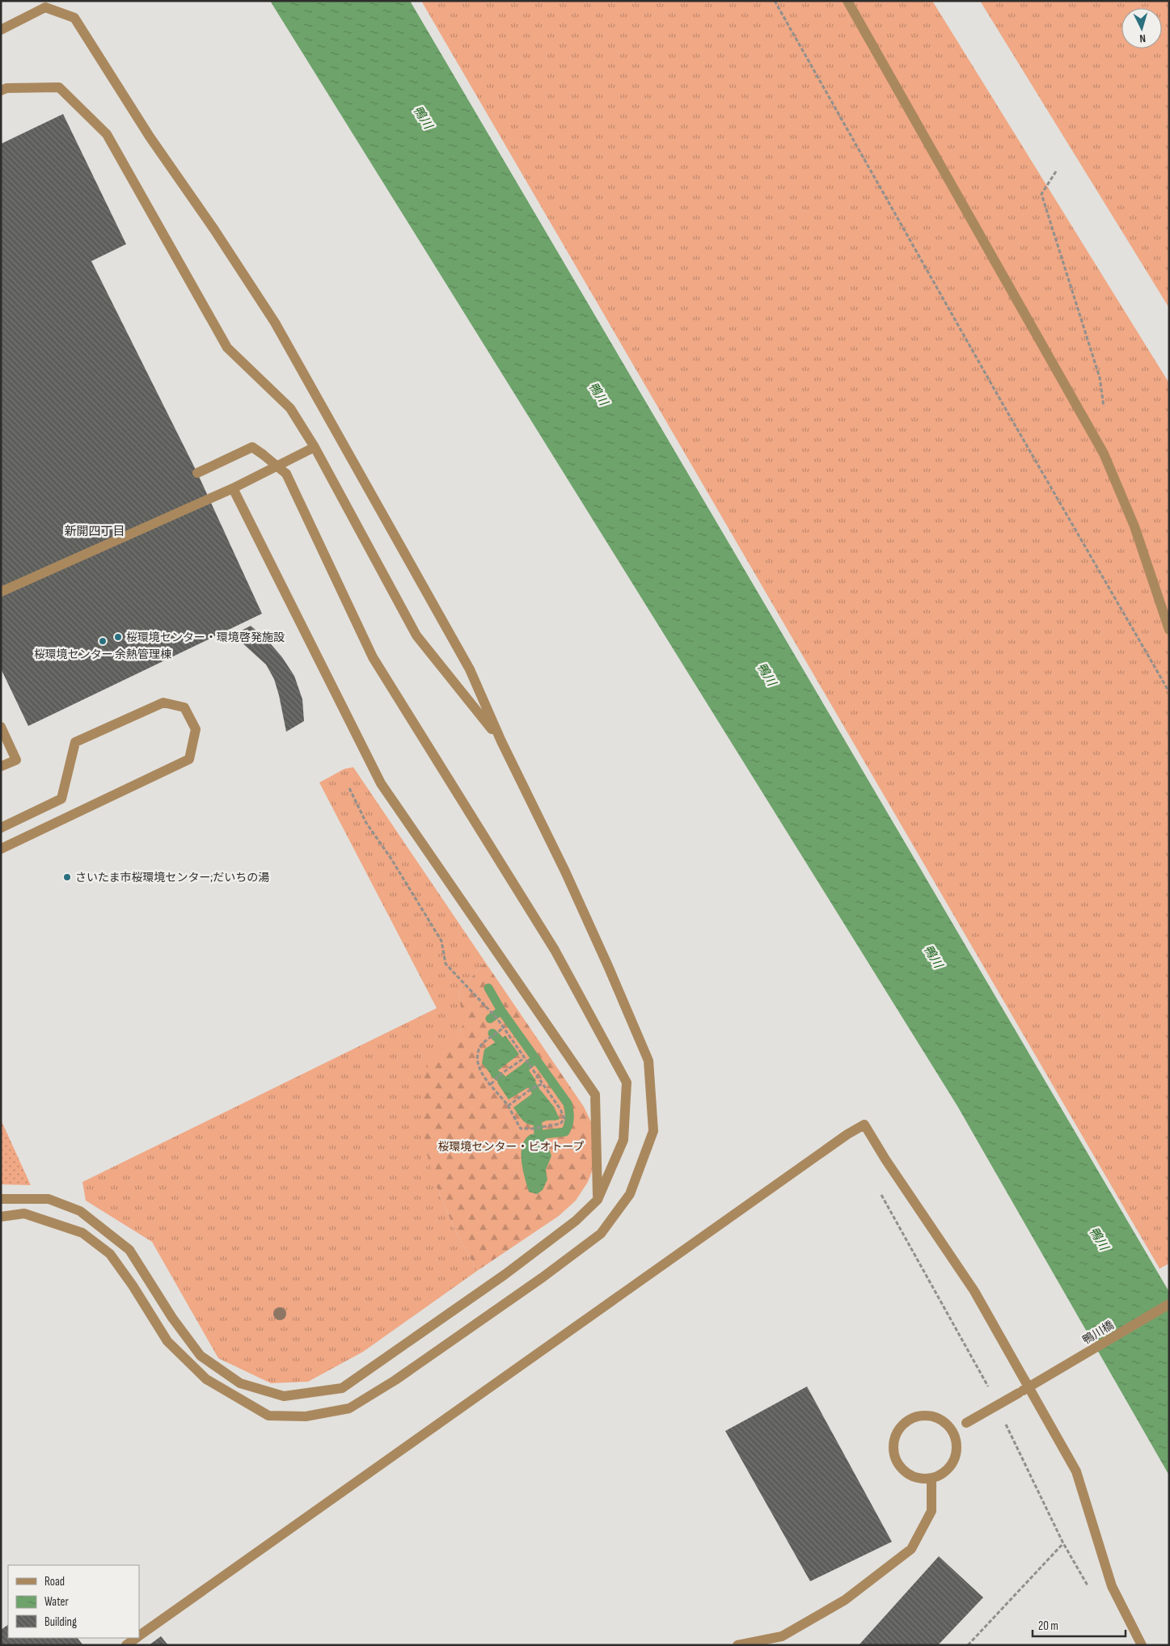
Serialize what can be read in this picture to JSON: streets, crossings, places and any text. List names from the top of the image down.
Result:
{
  "streets": {
    "street": ["鴨川橋"]
  },
  "districts": ["新開四丁目"],
  "water": ["鴨川"],
  "parks": ["桜環境センター・ビオトープ"],
  "places": ["桜環境センター・環境啓発施設", "桜環境センター 余熱管理棟", "さいたま市桜環境センター;だいちの湯"],
  "legend": ["Road", "Water", "Building"],
  "scale_bar": "20 m",
  "north": "bottom"
}
